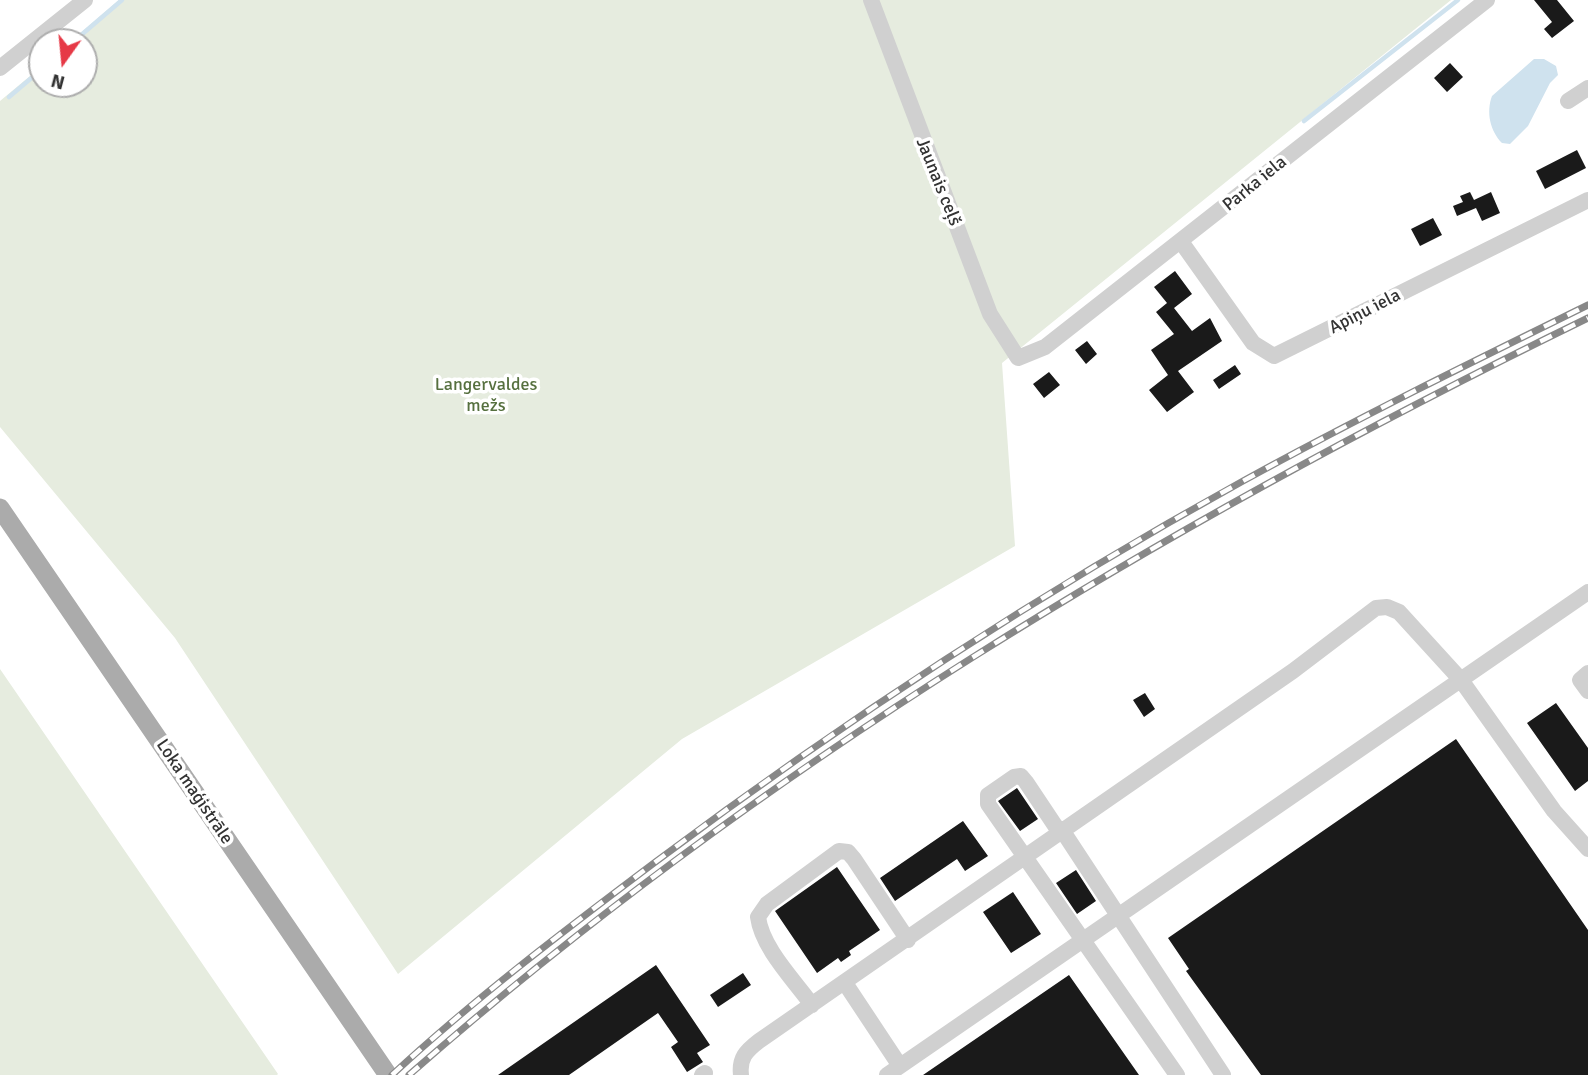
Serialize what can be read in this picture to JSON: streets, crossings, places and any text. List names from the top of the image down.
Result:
{
  "streets": {
    "main road": ["Loka maģistrāle"],
    "street": ["Jaunais ceļš", "Parka iela", "Apiņu iela"]
  },
  "crossings": [
    ["Jaunais ceļš", "Parka iela"],
    ["Parka iela", "Apiņu iela"]
  ],
  "parks": ["Langervaldes mežs"],
  "north": "bottom"
}
